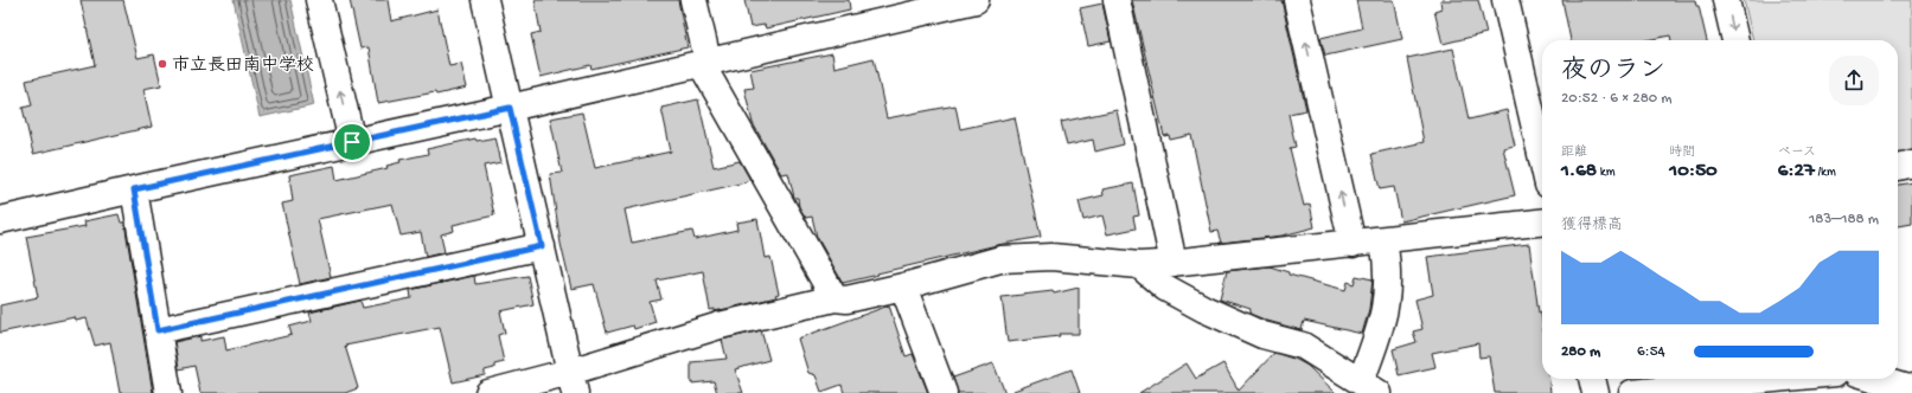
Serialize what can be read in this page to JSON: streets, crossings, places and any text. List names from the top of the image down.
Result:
{
  "places": ["市立長田南中学校"],
  "page": {
    "heading": ["夜のラン", "20:52 · 6 × 280 m"],
    "stats": [
      ["距離", "1.68 km"],
      ["時間", "10:50"],
      ["ペース", "6:27 /km"]
    ],
    "chart": ["獲得標高", "183–188 m"],
    "list": [
      {
        "name": "280 m",
        "note": "6:54"
      }
    ]
  }
}
